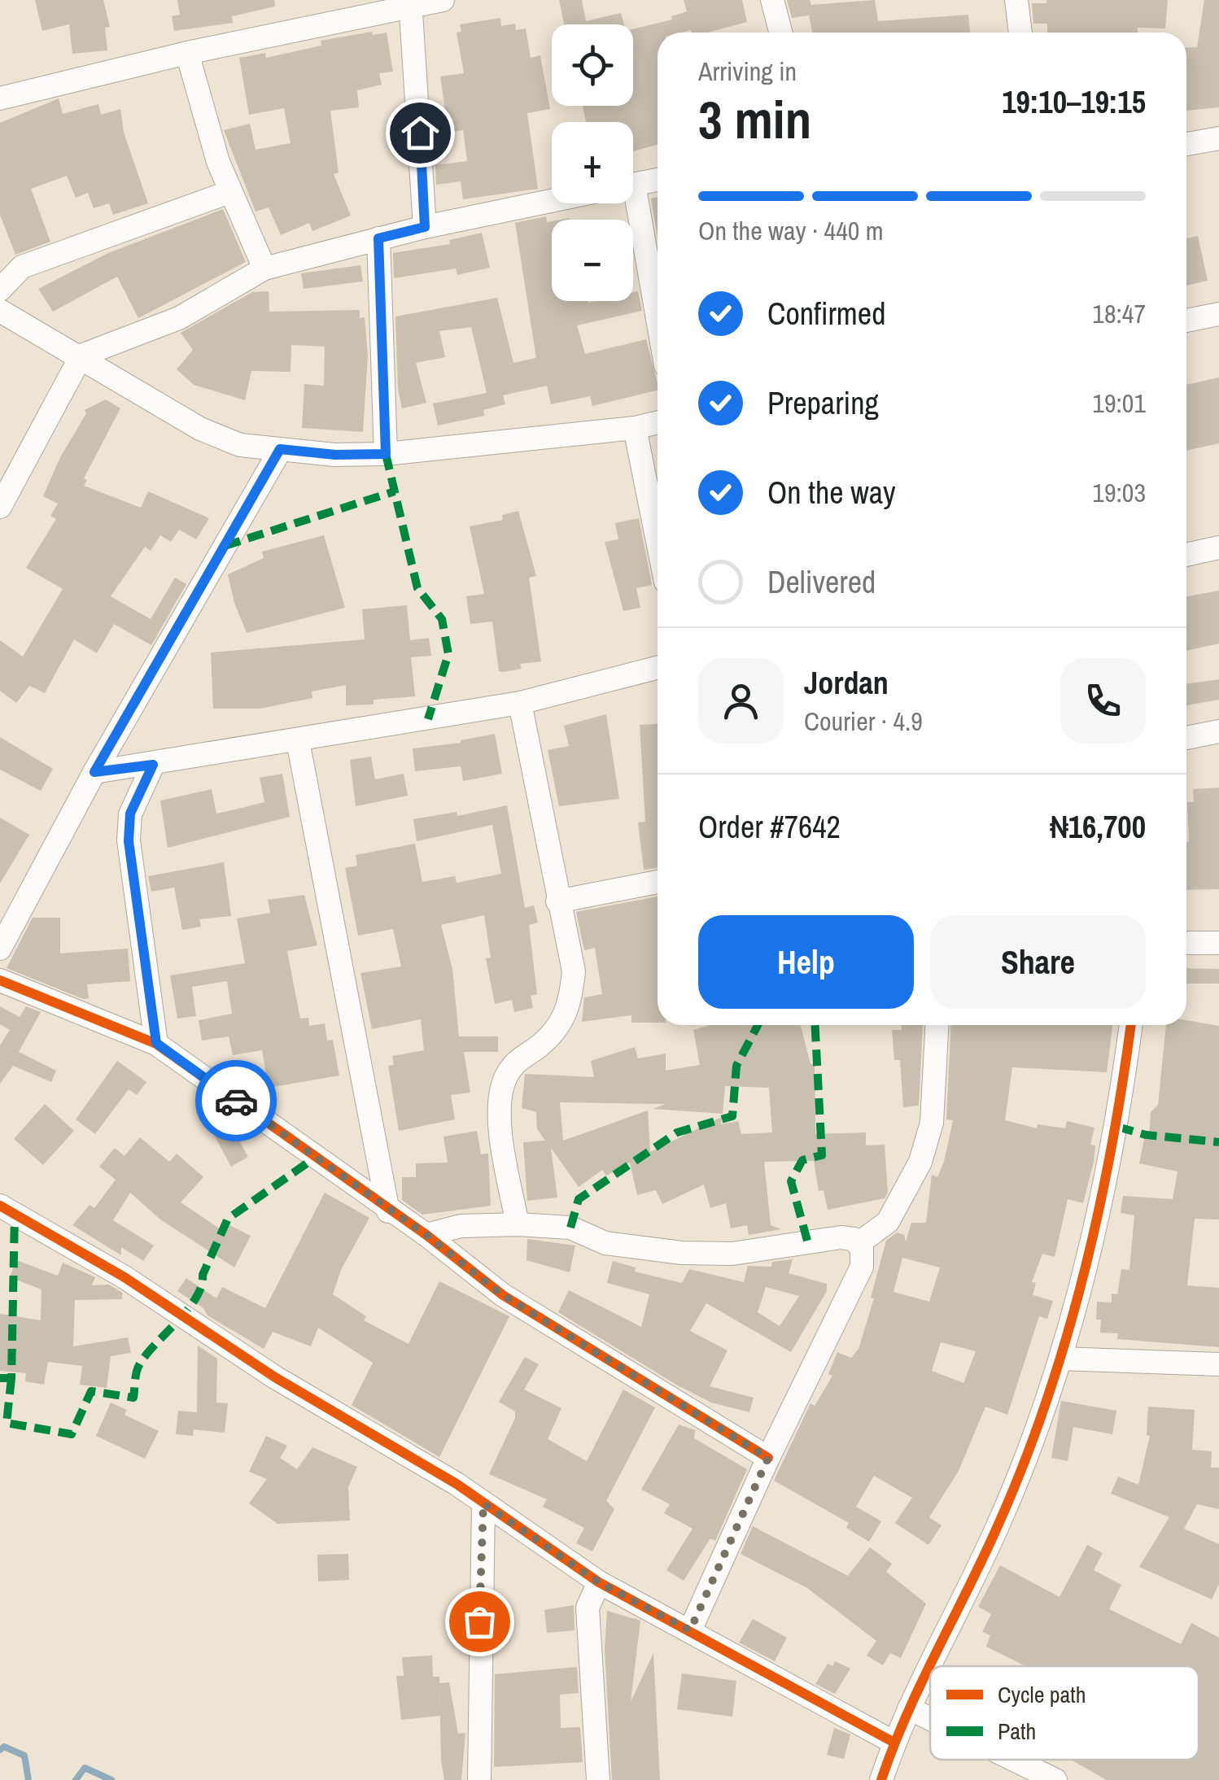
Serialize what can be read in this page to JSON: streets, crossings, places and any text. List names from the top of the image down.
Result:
{
  "legend": ["Cycle path", "Path"],
  "page": {
    "map_buttons": ["+", "−"],
    "heading": ["3 min", "Arriving in", "19:10–19:15"],
    "panel": [
      "Jordan",
      "Courier · 4.9",
      "Order #7642",
      "₦16,700"
    ],
    "bar": "On the way · 440 m",
    "list": [
      ["Confirmed", "18:47"],
      ["Preparing", "19:01"],
      ["On the way", "19:03"],
      "Delivered"
    ],
    "buttons": ["Help", "Share"]
  }
}
